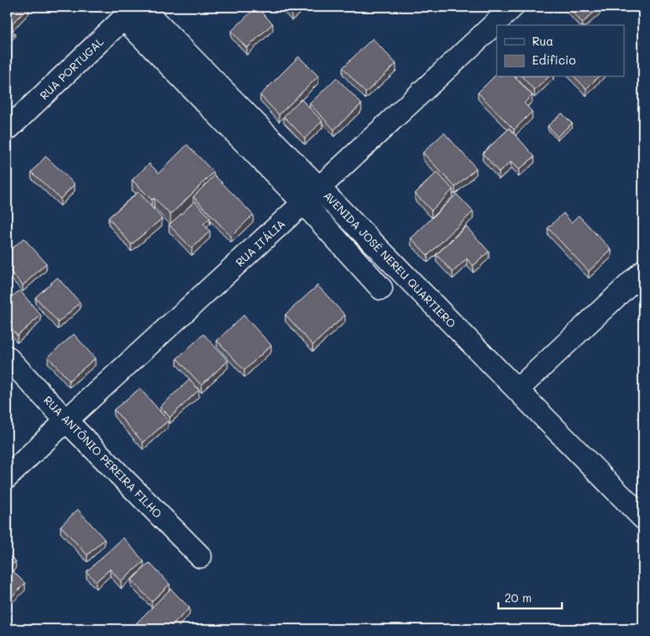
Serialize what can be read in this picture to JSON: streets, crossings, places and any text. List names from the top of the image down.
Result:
{
  "streets": {
    "street": [
      "RUA PORTUGAL",
      "RUA ITÁLIA",
      "AVENIDA JOSÉ NEREU QUARTIERO",
      "RUA ANTÔNIO PEREIRA FILHO"
    ]
  },
  "crossings": [
    ["RUA PORTUGAL", "AVENIDA JOSÉ NEREU QUARTIERO"],
    ["RUA ITÁLIA", "AVENIDA JOSÉ NEREU QUARTIERO"],
    ["RUA ITÁLIA", "RUA ANTÔNIO PEREIRA FILHO"]
  ],
  "legend": ["Rua", "Edifício"],
  "scale_bar": "20 m"
}
